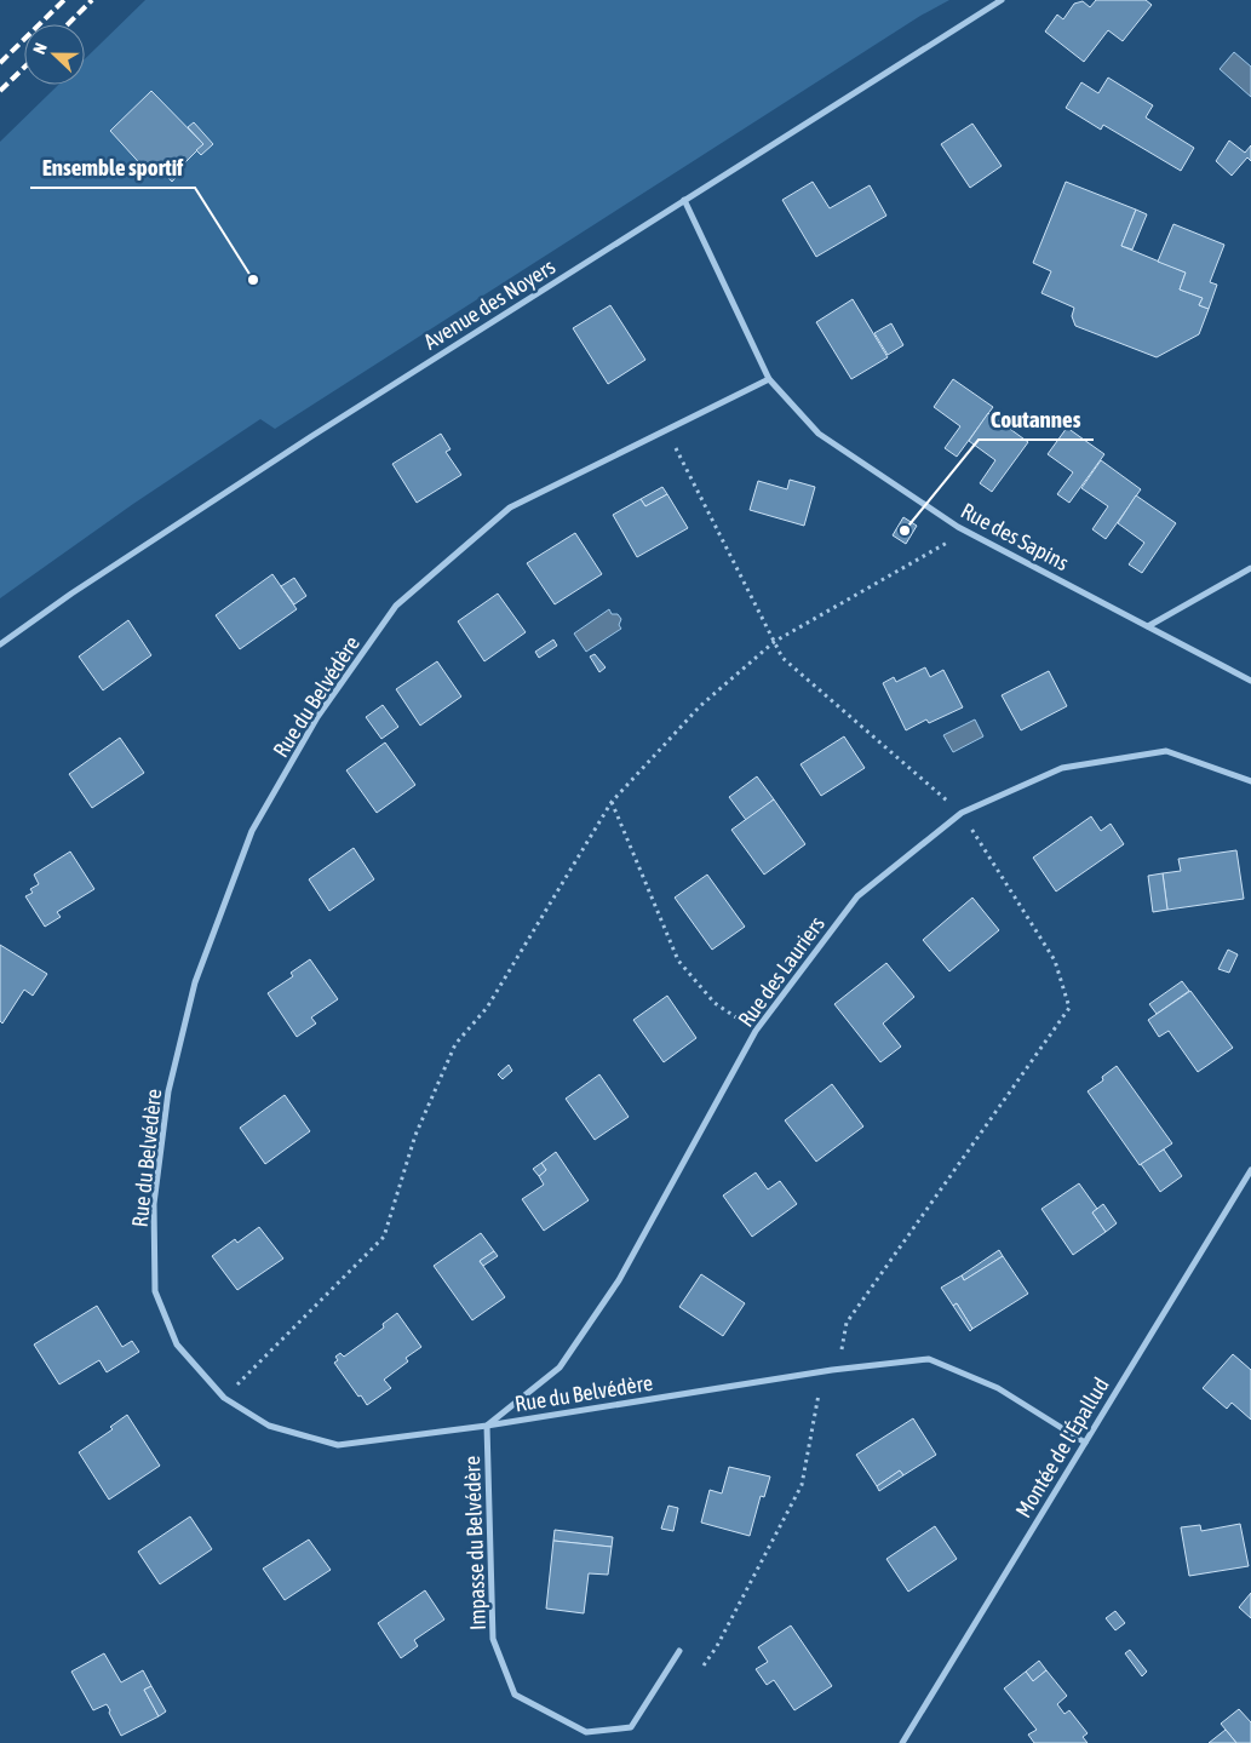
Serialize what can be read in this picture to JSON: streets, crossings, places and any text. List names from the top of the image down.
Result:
{
  "streets": {
    "street": [
      "Avenue des Noyers",
      "Rue des Sapins",
      "Rue du Belvédère",
      "Rue des Lauriers",
      "Montée de l'Épallud",
      "Impasse du Belvédère"
    ]
  },
  "crossings": [
    ["Avenue des Noyers", "Rue des Sapins"],
    ["Rue des Sapins", "Rue du Belvédère"],
    ["Rue du Belvédère", "Rue des Lauriers"],
    ["Rue du Belvédère", "Montée de l'Épallud"],
    ["Rue du Belvédère", "Impasse du Belvédère"],
    ["Rue des Lauriers", "Impasse du Belvédère"]
  ],
  "places": ["Ensemble sportif", "Coutannes"],
  "north": "left"
}
